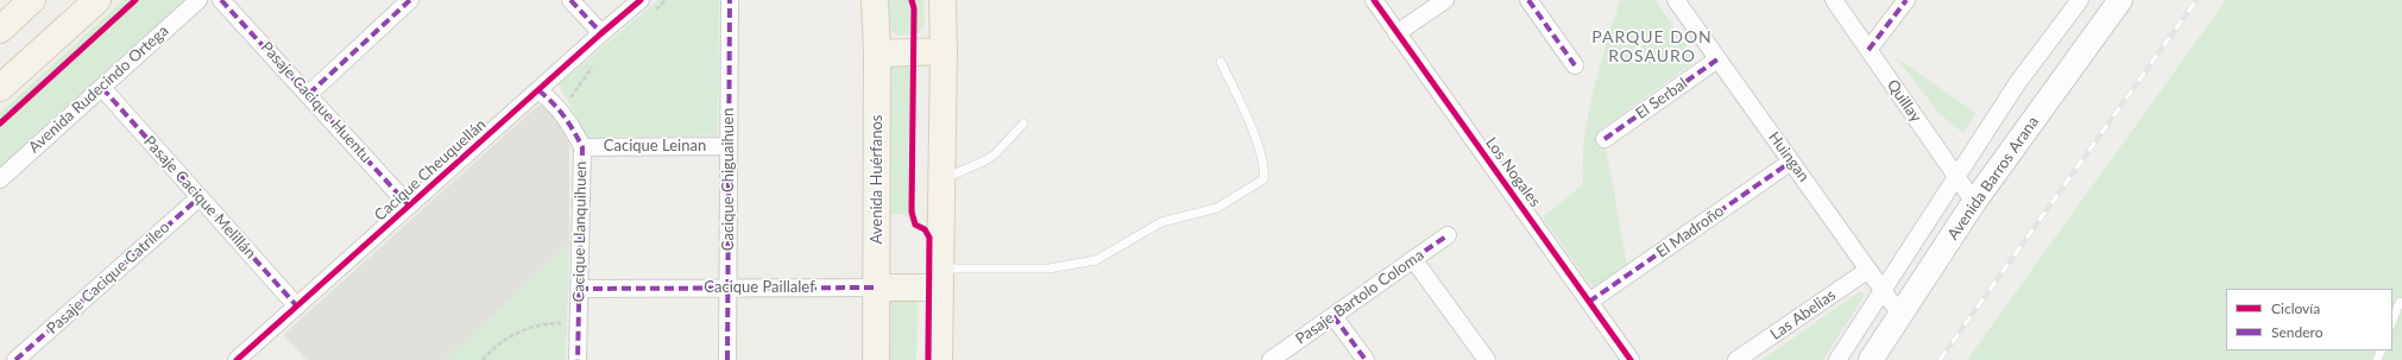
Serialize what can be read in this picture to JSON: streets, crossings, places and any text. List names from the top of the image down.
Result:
{
  "streets": {
    "main road": ["Avenida Barros Arana", "Avenida Huérfanos", "Cacique Paillalef"],
    "street": [
      "Avenida Rudecindo Ortega",
      "El Serbal",
      "Quillay",
      "Pasaje Cacique Huentu",
      "Cacique Leinan",
      "Huingan",
      "Cacique Cheuquellán",
      "Los Nogales",
      "Cacique Chiguaihuen",
      "Pasaje Cacique Melillán",
      "Cacique Llanquihuen",
      "El Madroño",
      "Pasaje Cacique Catrileo",
      "Pasaje Bartolo Coloma",
      "Las Abelias"
    ]
  },
  "crossings": [
    ["Avenida Rudecindo Ortega", "Pasaje Cacique Melillán"],
    ["El Serbal", "Huingan"],
    ["Quillay", "Avenida Barros Arana"],
    ["Pasaje Cacique Huentu", "Cacique Cheuquellán"],
    ["Cacique Leinan", "Cacique Chiguaihuen"],
    ["Cacique Leinan", "Cacique Llanquihuen"],
    ["Huingan", "Avenida Barros Arana"],
    ["Huingan", "El Madroño"],
    ["Huingan", "Las Abelias"],
    ["Cacique Cheuquellán", "Pasaje Cacique Melillán"],
    ["Cacique Cheuquellán", "Cacique Llanquihuen"],
    ["Los Nogales", "El Madroño"],
    ["Cacique Chiguaihuen", "Cacique Paillalef"],
    ["Avenida Huérfanos", "Cacique Paillalef"],
    ["Pasaje Cacique Melillán", "Pasaje Cacique Catrileo"],
    ["Cacique Llanquihuen", "Cacique Paillalef"]
  ],
  "districts": ["PARQUE DON ROSAURO"],
  "legend": ["Ciclovía", "Sendero"]
}
